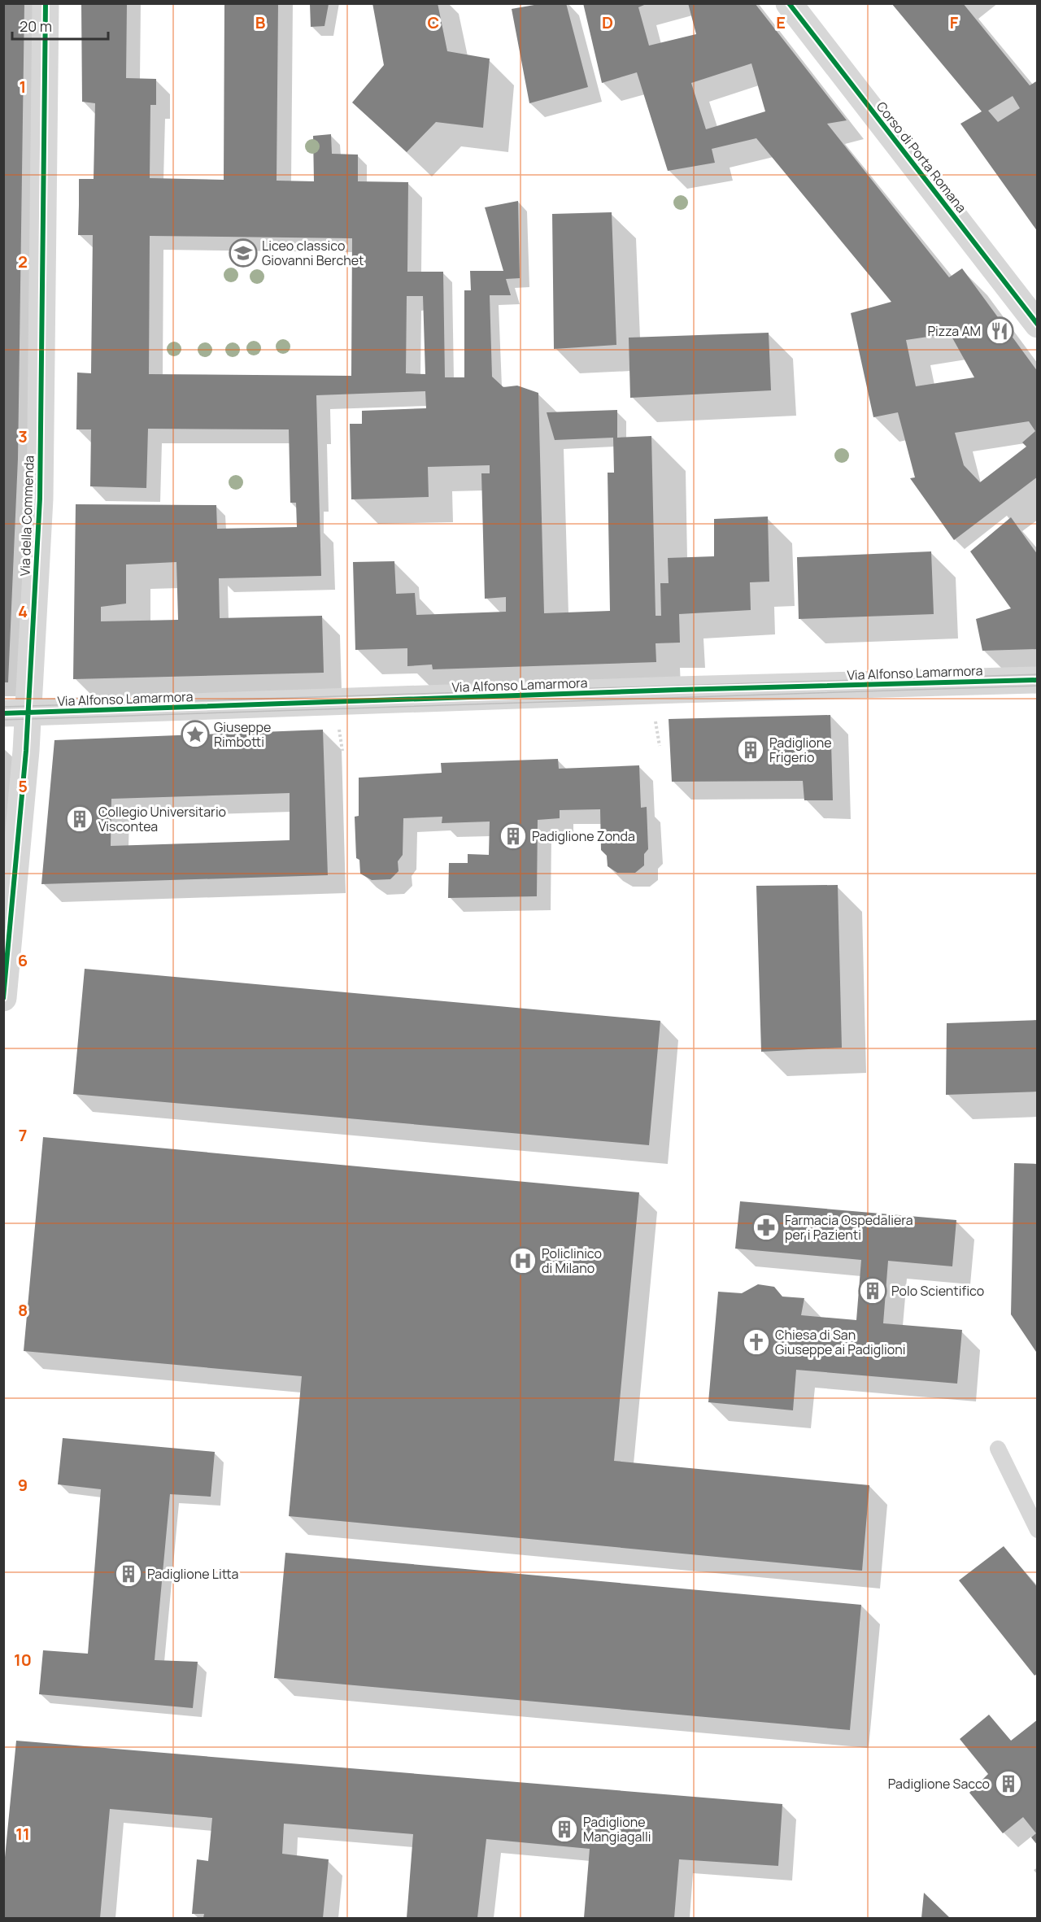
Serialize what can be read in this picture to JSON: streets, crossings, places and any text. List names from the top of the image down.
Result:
{
  "streets": {
    "street": ["Corso di Porta Romana", "Via della Commenda", "Via Alfonso Lamarmora"]
  },
  "crossings": [
    ["Via della Commenda", "Via Alfonso Lamarmora"]
  ],
  "places": {
    "school or university": ["Liceo classico Giovanni Berchet"],
    "restaurant": ["Pizza AM"],
    "place": ["Giuseppe Rimbotti"],
    "building": [
      "Padiglione Frigerio",
      "Collegio Universitario Viscontea",
      "Padiglione Zonda",
      "Polo Scientifico",
      "Padiglione Litta",
      "Padiglione Sacco",
      "Padiglione Mangiagalli"
    ],
    "pharmacy": ["Farmacia Ospedaliera per i Pazienti"],
    "hospital": ["Policlinico di Milano"],
    "church": ["Chiesa di San Giuseppe ai Padiglioni"]
  },
  "scale_bar": "20 m",
  "grid": {
    "columns": [
      "B",
      "C",
      "D",
      "E",
      "F"
    ],
    "rows": [
      "1",
      "2",
      "3",
      "4",
      "5",
      "6",
      "7",
      "8",
      "9",
      "10",
      "11"
    ]
  }
}
